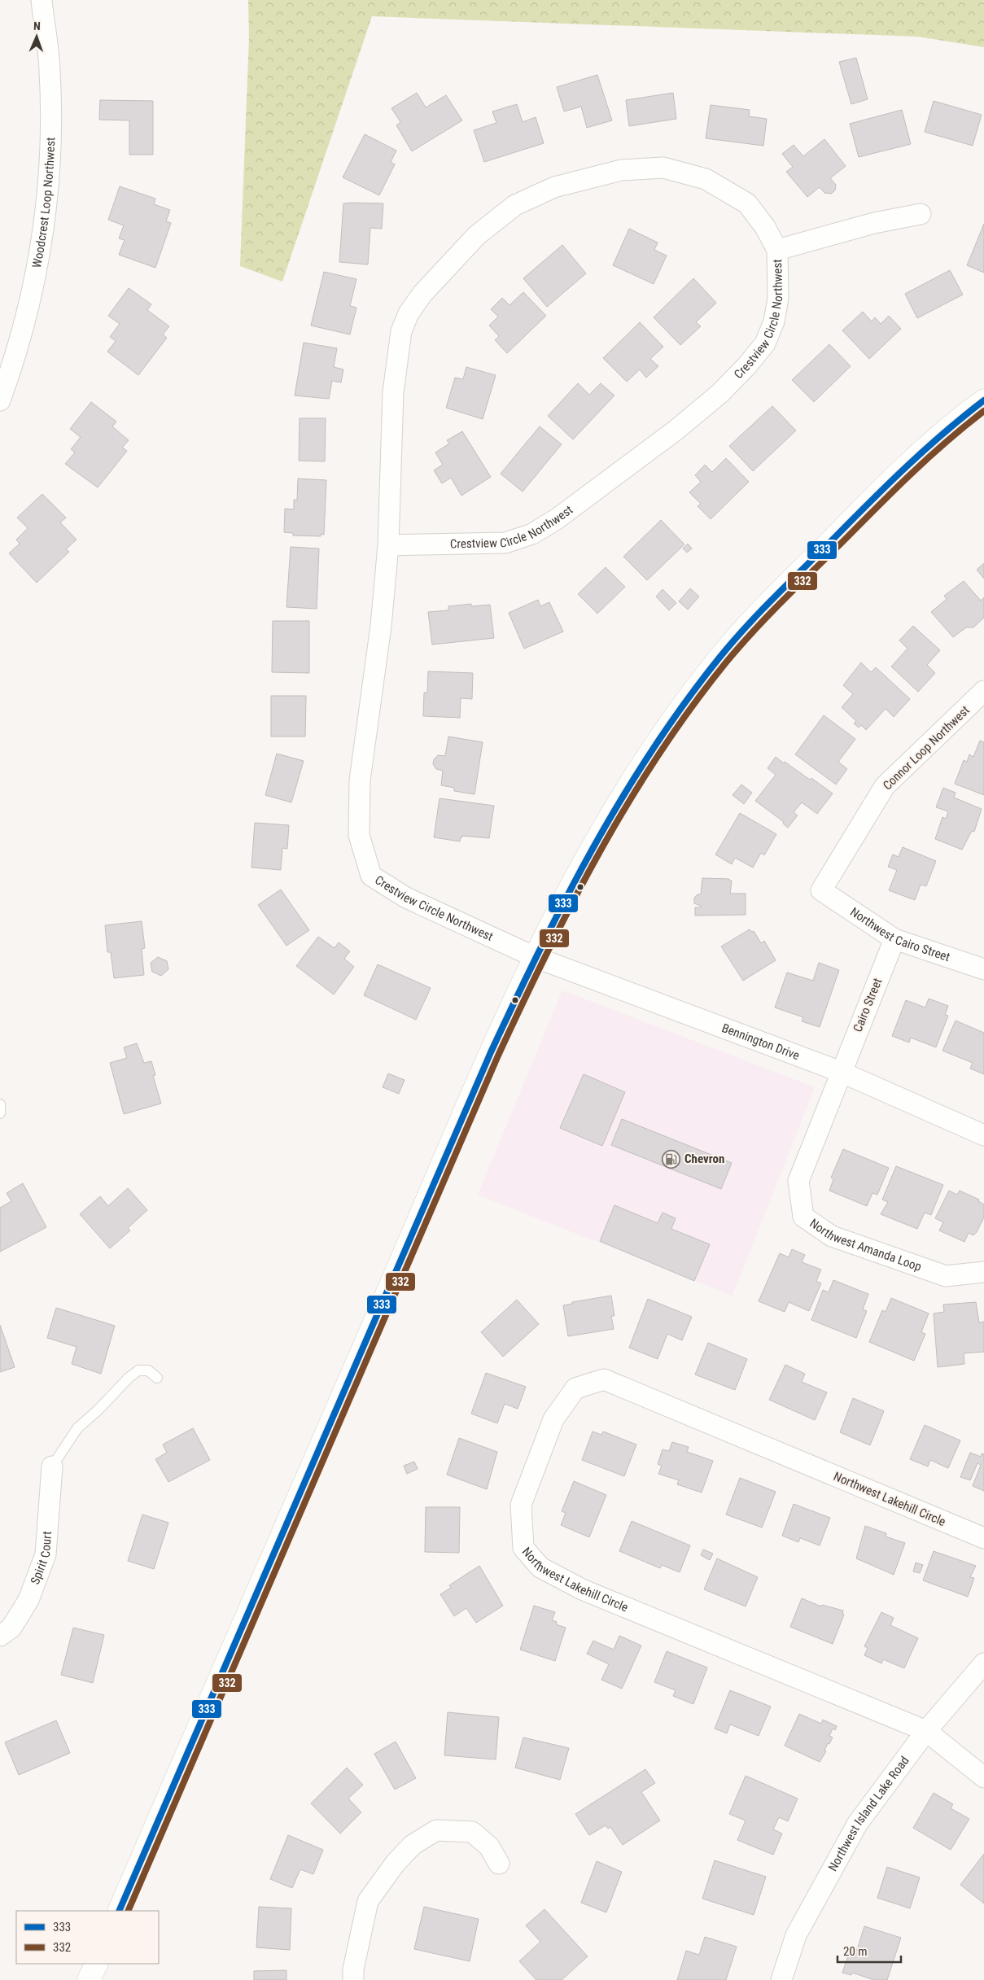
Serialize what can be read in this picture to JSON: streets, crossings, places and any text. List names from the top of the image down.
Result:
{
  "streets": {
    "street": [
      "Woodcrest Loop Northwest",
      "Crestview Circle Northwest",
      "Connor Loop Northwest",
      "Northwest Cairo Street",
      "Cairo Street",
      "Bennington Drive",
      "Northwest Amanda Loop",
      "Northwest Lakehill Circle",
      "Spirit Court",
      "Northwest Island Lake Road"
    ]
  },
  "crossings": [
    ["Crestview Circle Northwest", "Bennington Drive"],
    ["Connor Loop Northwest", "Northwest Cairo Street"],
    ["Northwest Cairo Street", "Cairo Street"],
    ["Cairo Street", "Bennington Drive"],
    ["Cairo Street", "Northwest Amanda Loop"],
    ["Bennington Drive", "Northwest Amanda Loop"],
    ["Northwest Lakehill Circle", "Northwest Island Lake Road"]
  ],
  "places": {
    "fuel station": ["Chevron"]
  },
  "lines": ["transit line 333", "transit line 332"],
  "legend": ["333", "332"],
  "scale_bar": "20 m",
  "north": "top"
}
